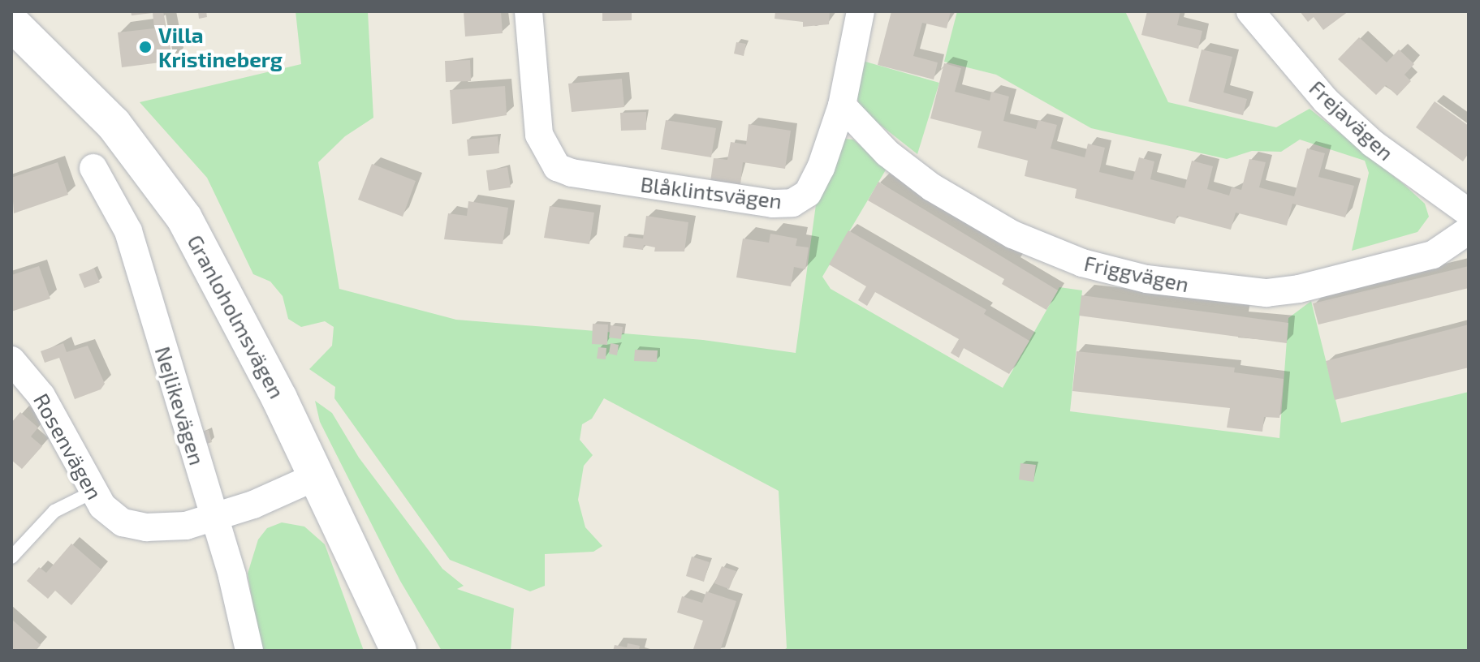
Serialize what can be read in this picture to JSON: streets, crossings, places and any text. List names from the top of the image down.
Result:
{
  "streets": {
    "street": [
      "Frejavägen",
      "Blåklintsvägen",
      "Friggvägen",
      "Granloholmsvägen",
      "Nejlikevägen",
      "Rosenvägen"
    ]
  },
  "crossings": [
    ["Blåklintsvägen", "Friggvägen"],
    ["Granloholmsvägen", "Rosenvägen"],
    ["Nejlikevägen", "Rosenvägen"]
  ],
  "places": ["Villa Kristineberg"]
}
